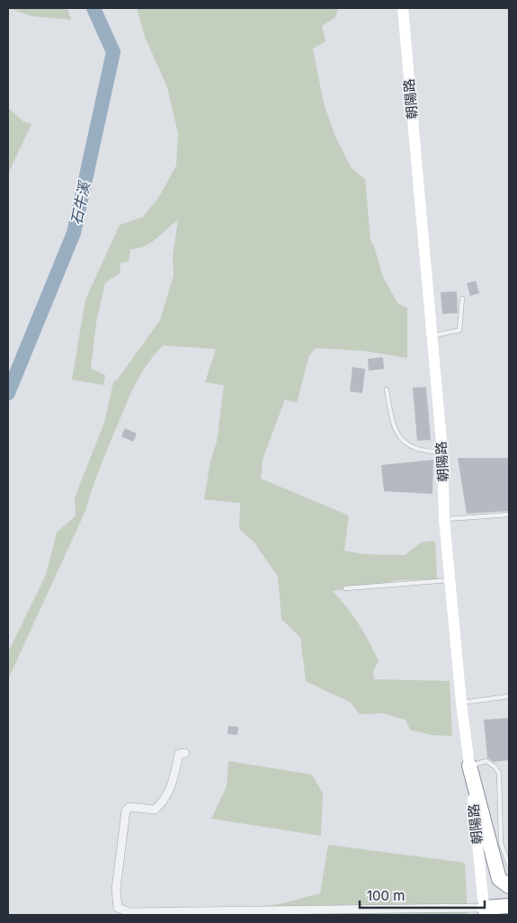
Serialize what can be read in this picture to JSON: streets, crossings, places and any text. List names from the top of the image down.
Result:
{
  "streets": {
    "main road": ["朝陽路"]
  },
  "water": ["石牛溪"],
  "scale_bar": "100 m"
}
